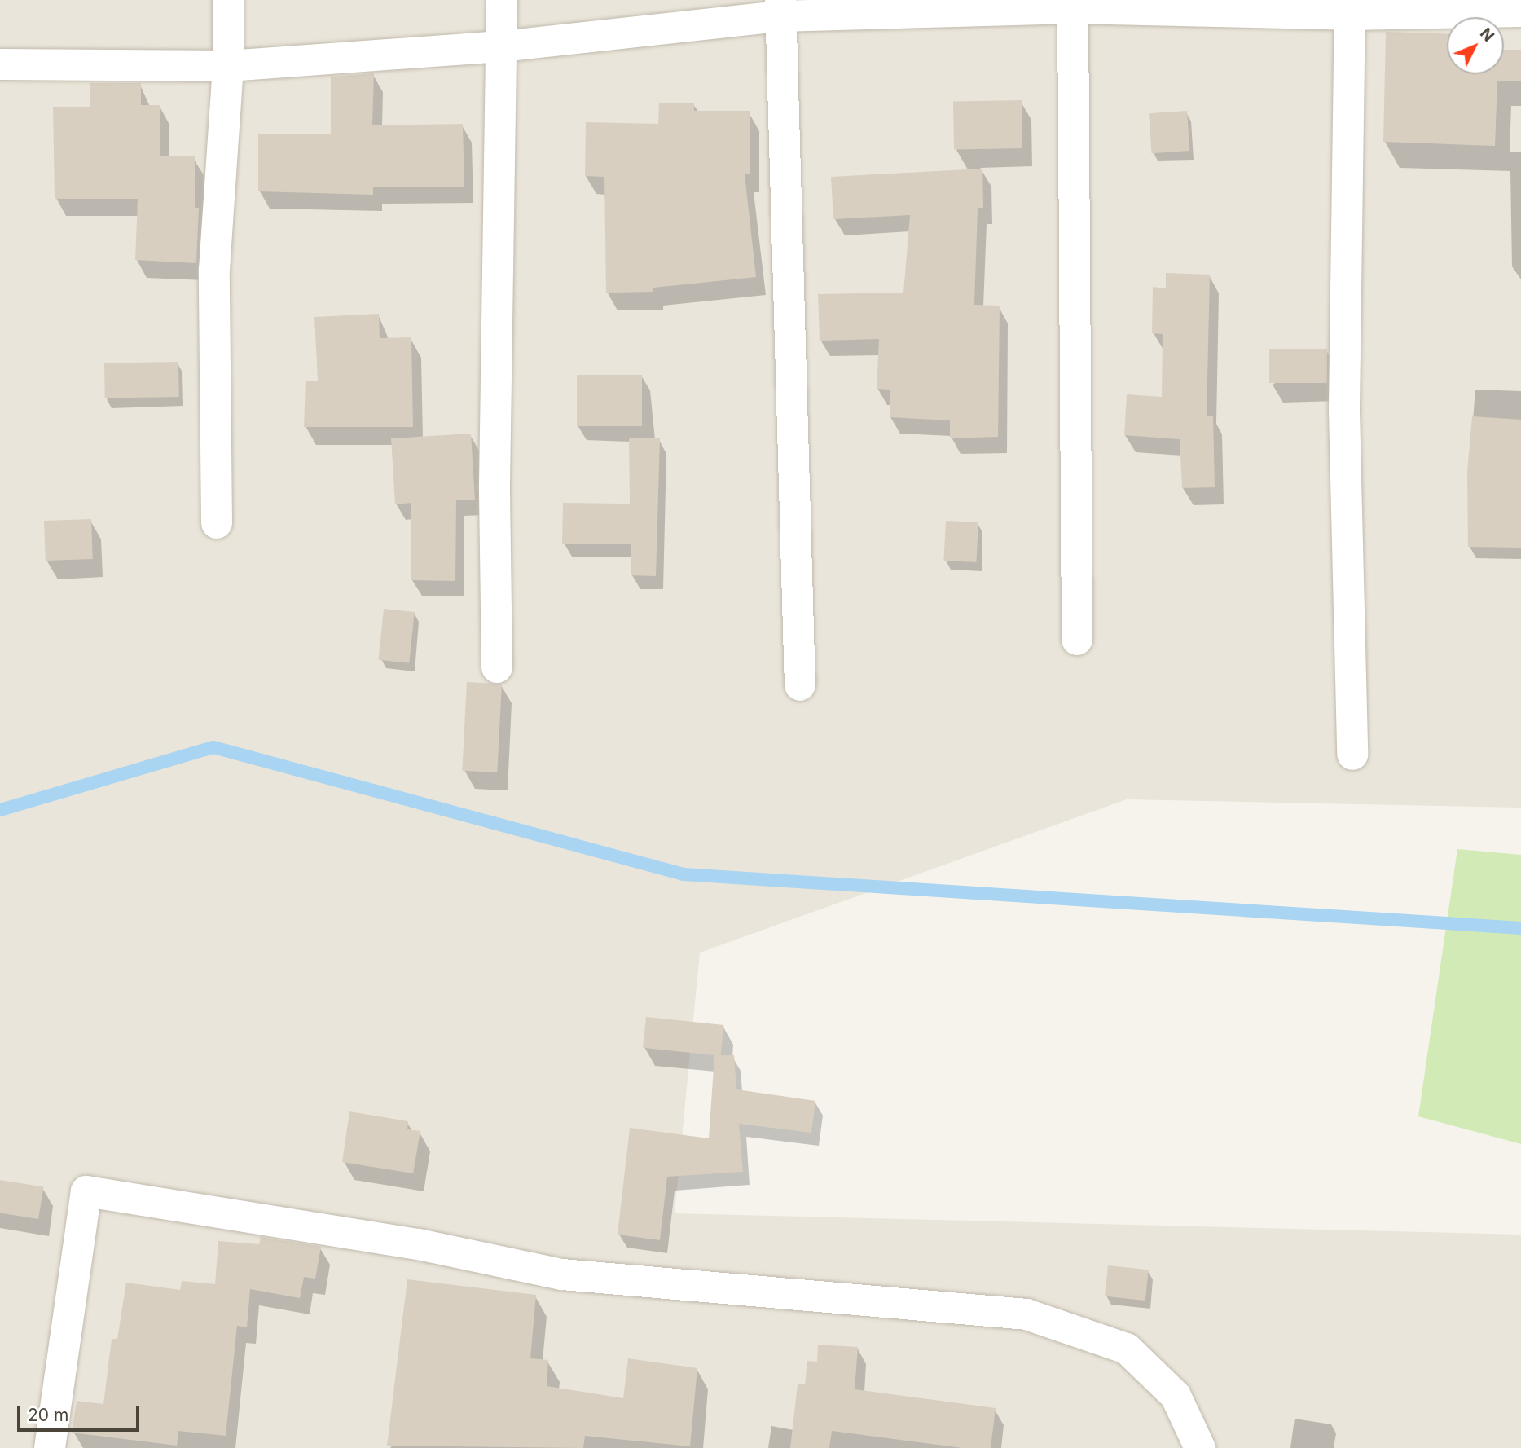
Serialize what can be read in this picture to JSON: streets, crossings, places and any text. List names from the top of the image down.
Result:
{
  "scale_bar": "20 m",
  "north": "top right"
}
